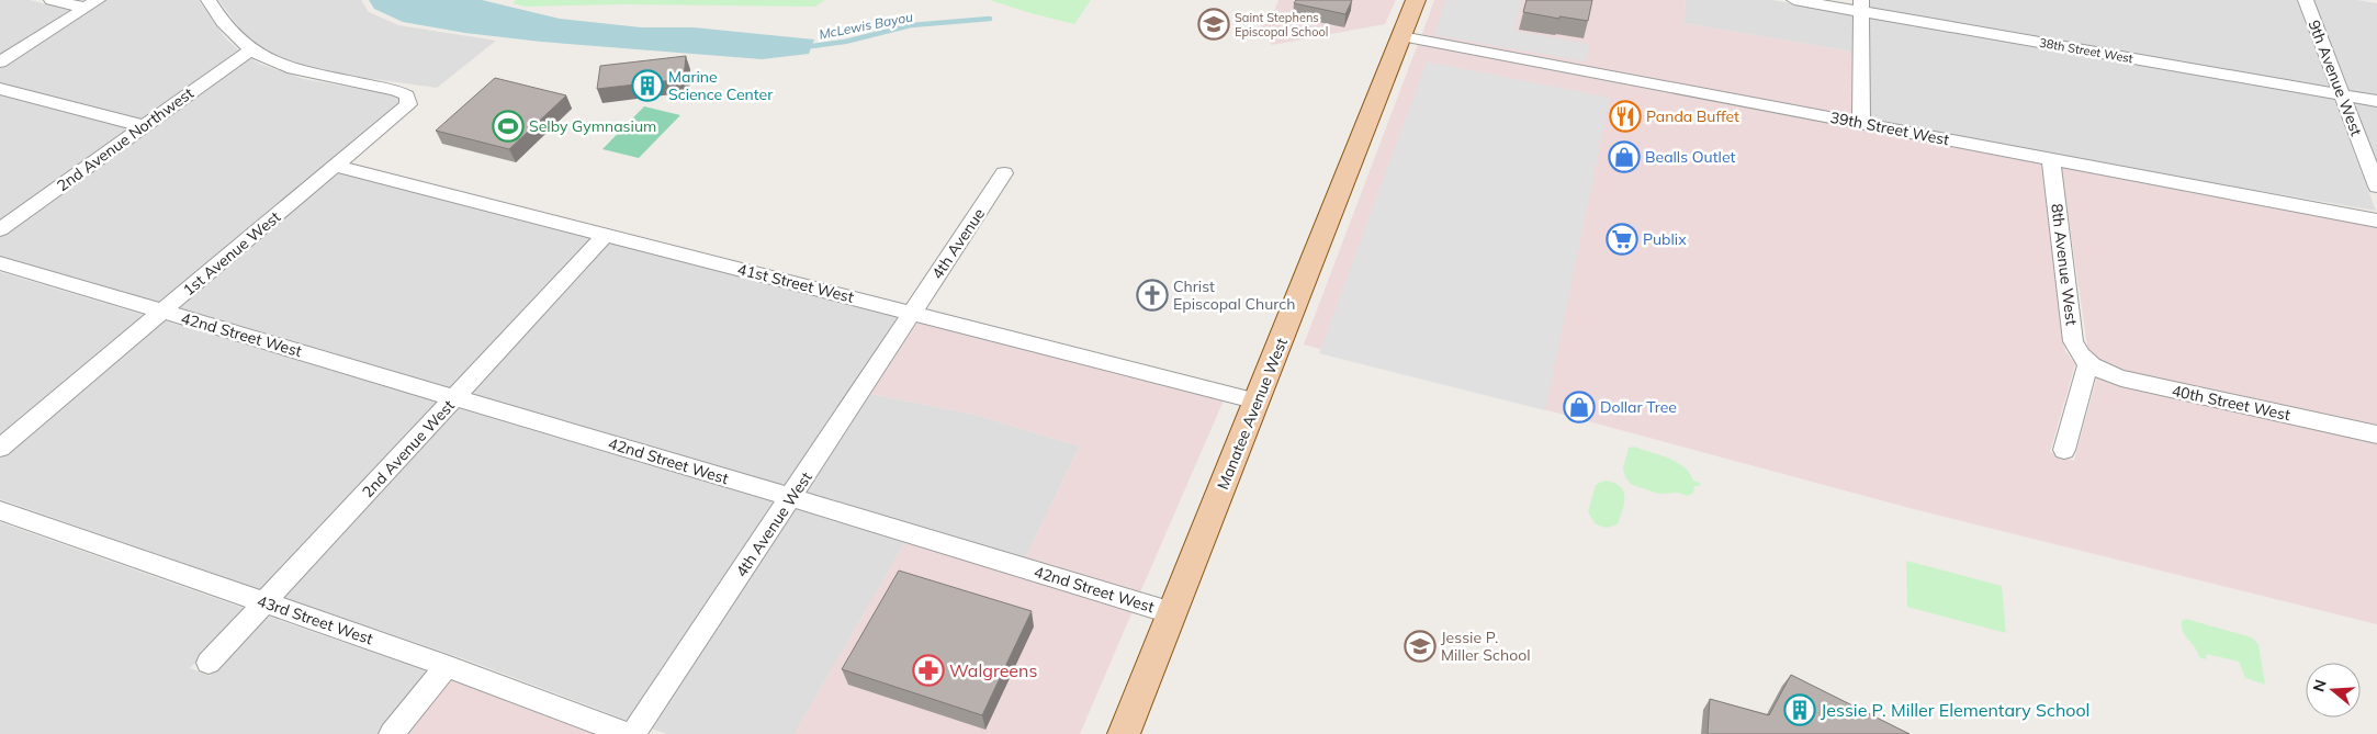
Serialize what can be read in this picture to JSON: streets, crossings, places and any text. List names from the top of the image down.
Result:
{
  "streets": {
    "main road": ["Manatee Avenue West"],
    "street": [
      "38th Street West",
      "9th Avenue West",
      "39th Street West",
      "2nd Avenue Northwest",
      "4th Avenue",
      "1st Avenue West",
      "8th Avenue West",
      "41st Street West",
      "42nd Street West",
      "40th Street West",
      "2nd Avenue West",
      "4th Avenue West",
      "43rd Street West"
    ]
  },
  "crossings": [
    ["38th Street West", "9th Avenue West"],
    ["39th Street West", "8th Avenue West"],
    ["39th Street West", "Manatee Avenue West"],
    ["4th Avenue", "41st Street West"],
    ["4th Avenue", "4th Avenue West"],
    ["1st Avenue West", "41st Street West"],
    ["1st Avenue West", "42nd Street West"],
    ["8th Avenue West", "40th Street West"],
    ["41st Street West", "Manatee Avenue West"],
    ["41st Street West", "2nd Avenue West"],
    ["41st Street West", "4th Avenue West"],
    ["42nd Street West", "Manatee Avenue West"],
    ["42nd Street West", "2nd Avenue West"],
    ["42nd Street West", "4th Avenue West"],
    ["2nd Avenue West", "43rd Street West"]
  ],
  "water": ["McLewis Bayou"],
  "places": {
    "school or university": ["Saint Stephens Episcopal School", "Jessie P. Miller School"],
    "building": ["Marine Science Center", "Jessie P. Miller Elementary School"],
    "restaurant": ["Panda Buffet"],
    "sports": ["Selby Gymnasium"],
    "shop": ["Bealls Outlet", "Dollar Tree"],
    "supermarket": ["Publix"],
    "church": ["Christ Episcopal Church"],
    "pharmacy": ["Walgreens"]
  },
  "north": "left"
}
